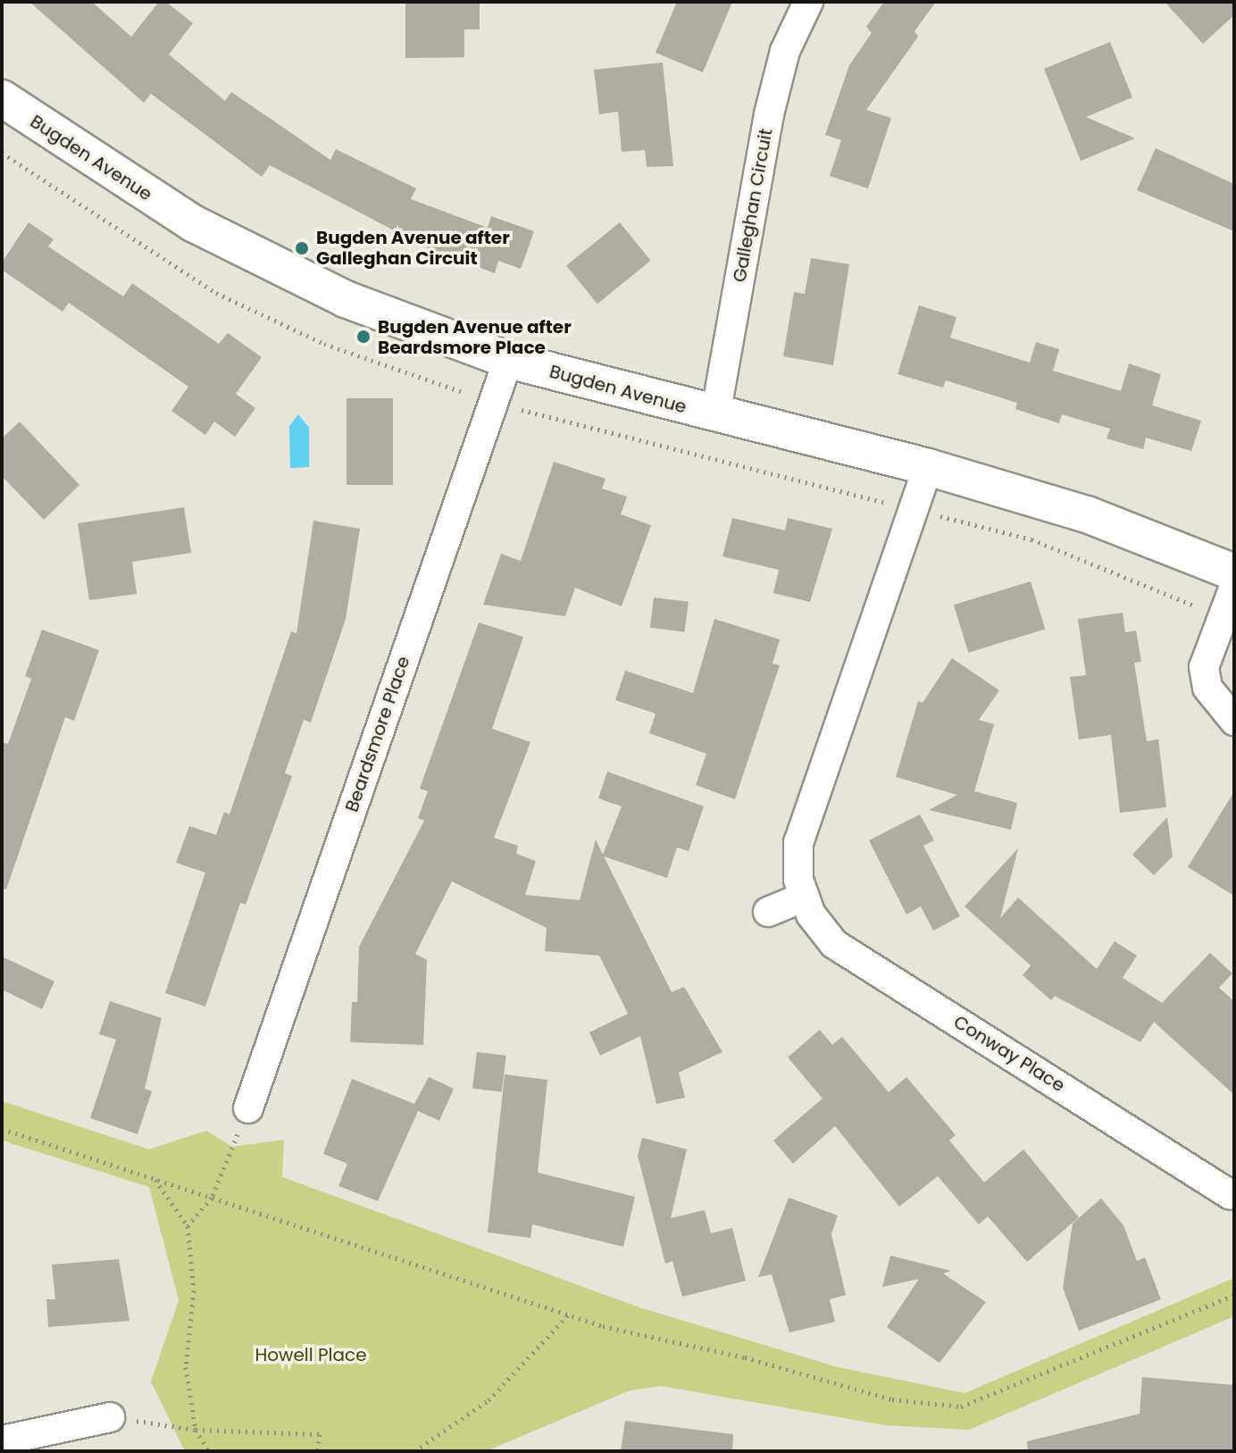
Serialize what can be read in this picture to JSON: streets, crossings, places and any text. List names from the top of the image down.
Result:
{
  "streets": {
    "street": [
      "Bugden Avenue",
      "Galleghan Circuit",
      "Beardsmore Place",
      "Conway Place"
    ]
  },
  "crossings": [
    ["Bugden Avenue", "Galleghan Circuit"],
    ["Bugden Avenue", "Beardsmore Place"],
    ["Bugden Avenue", "Conway Place"]
  ],
  "parks": ["Howell Place"],
  "places": ["Bugden Avenue after Galleghan Circuit", "Bugden Avenue after Beardsmore Place"]
}
